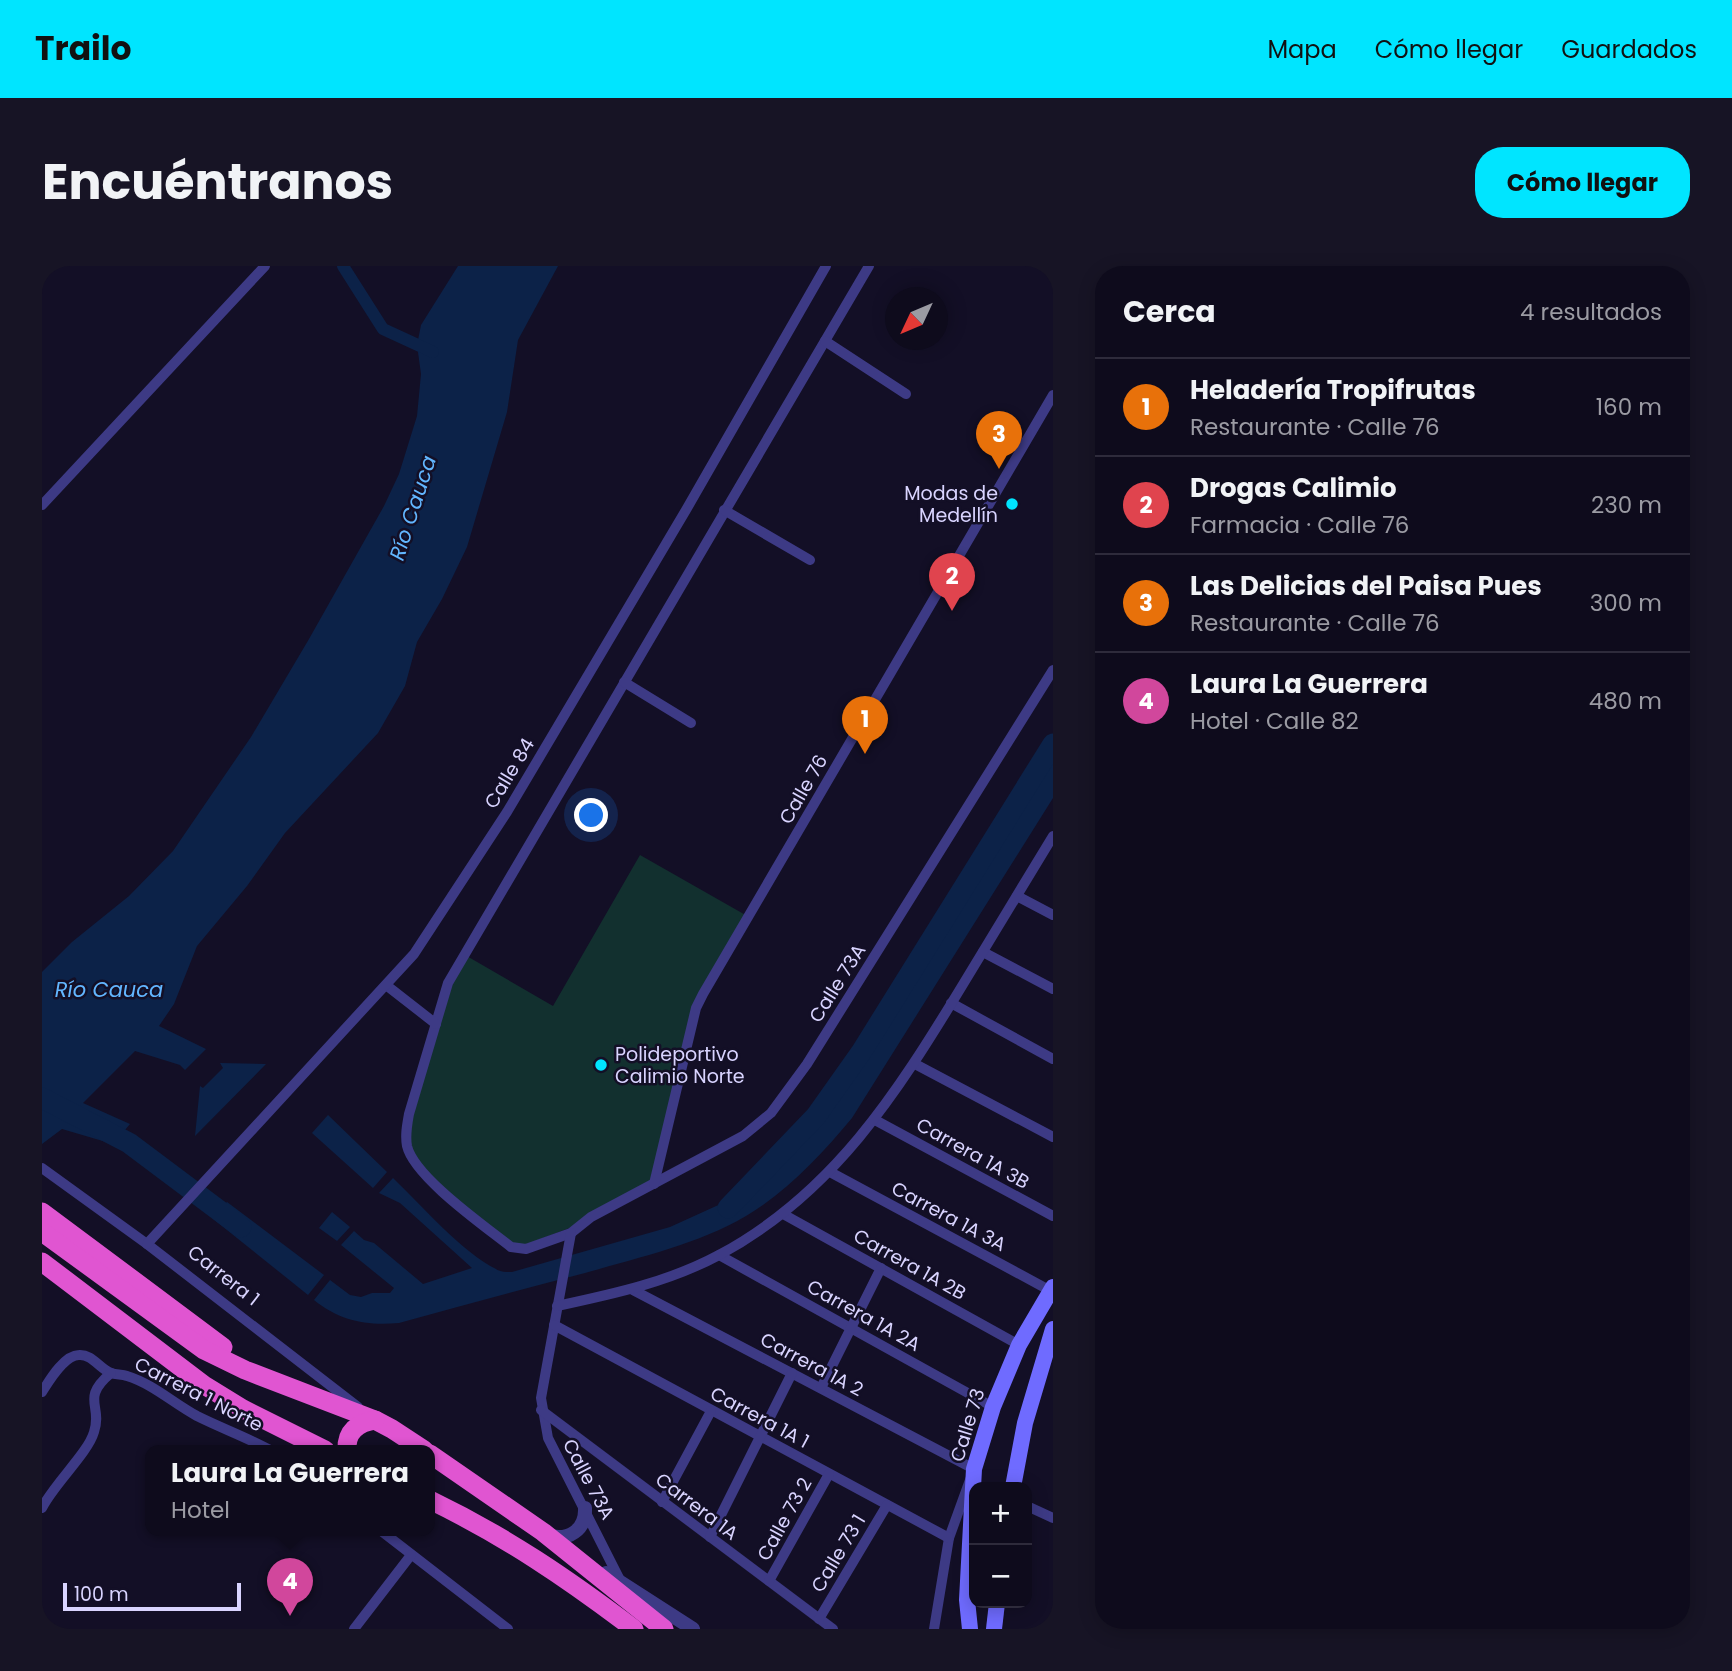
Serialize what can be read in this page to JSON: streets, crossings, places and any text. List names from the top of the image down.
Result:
{
  "streets": {
    "highway": ["Carrera 1"],
    "main road": ["Calle 73"],
    "street": [
      "Calle 84",
      "Calle 76",
      "Calle 73A",
      "Carrera 1A 3B",
      "Carrera 1A 3A",
      "Carrera 1A 2B",
      "Carrera 1A 2A",
      "Carrera 1A 2",
      "Carrera 1 Norte",
      "Carrera 1A 1",
      "Carrera 1A",
      "Calle 73 2",
      "Calle 73 1"
    ]
  },
  "crossings": [
    ["Calle 84", "Carrera 1"],
    ["Calle 76", "Calle 73A"],
    ["Calle 73A", "Carrera 1A 1"],
    ["Calle 73A", "Carrera 1A"],
    ["Carrera 1A 3A", "Calle 73"],
    ["Carrera 1A 2B", "Calle 73"],
    ["Carrera 1A 2A", "Calle 73"],
    ["Carrera 1A 2", "Calle 73"],
    ["Carrera 1A 1", "Calle 73 2"],
    ["Carrera 1A 1", "Calle 73 1"],
    ["Carrera 1A", "Calle 73 2"],
    ["Carrera 1A", "Calle 73 1"]
  ],
  "water": ["Río Cauca"],
  "places": ["Modas de Medellín", "Polideportivo Calimio Norte"],
  "scale_bar": "100 m",
  "north": "bottom left",
  "page": {
    "header": "Trailo",
    "nav": ["Mapa", "Cómo llegar", "Guardados"],
    "title": "Encuéntranos",
    "buttons": "Cómo llegar",
    "heading": ["Cerca", "4 resultados"],
    "list": [
      {
        "mark": "1",
        "name": "Heladería Tropifrutas",
        "note": "Restaurante · Calle 76",
        "value": "160 m"
      },
      {
        "mark": "2",
        "name": "Drogas Calimio",
        "note": "Farmacia · Calle 76",
        "value": "230 m"
      },
      {
        "mark": "3",
        "name": "Las Delicias del Paisa Pues",
        "note": "Restaurante · Calle 76",
        "value": "300 m"
      },
      {
        "mark": "4",
        "name": "Laura La Guerrera",
        "note": "Hotel · Calle 82",
        "value": "480 m"
      }
    ],
    "pins": [
      "3",
      "2",
      "1",
      "4"
    ],
    "popup": ["Laura La Guerrera", "Hotel"],
    "map_buttons": ["+", "−"],
    "scale": "100 m"
  }
}
